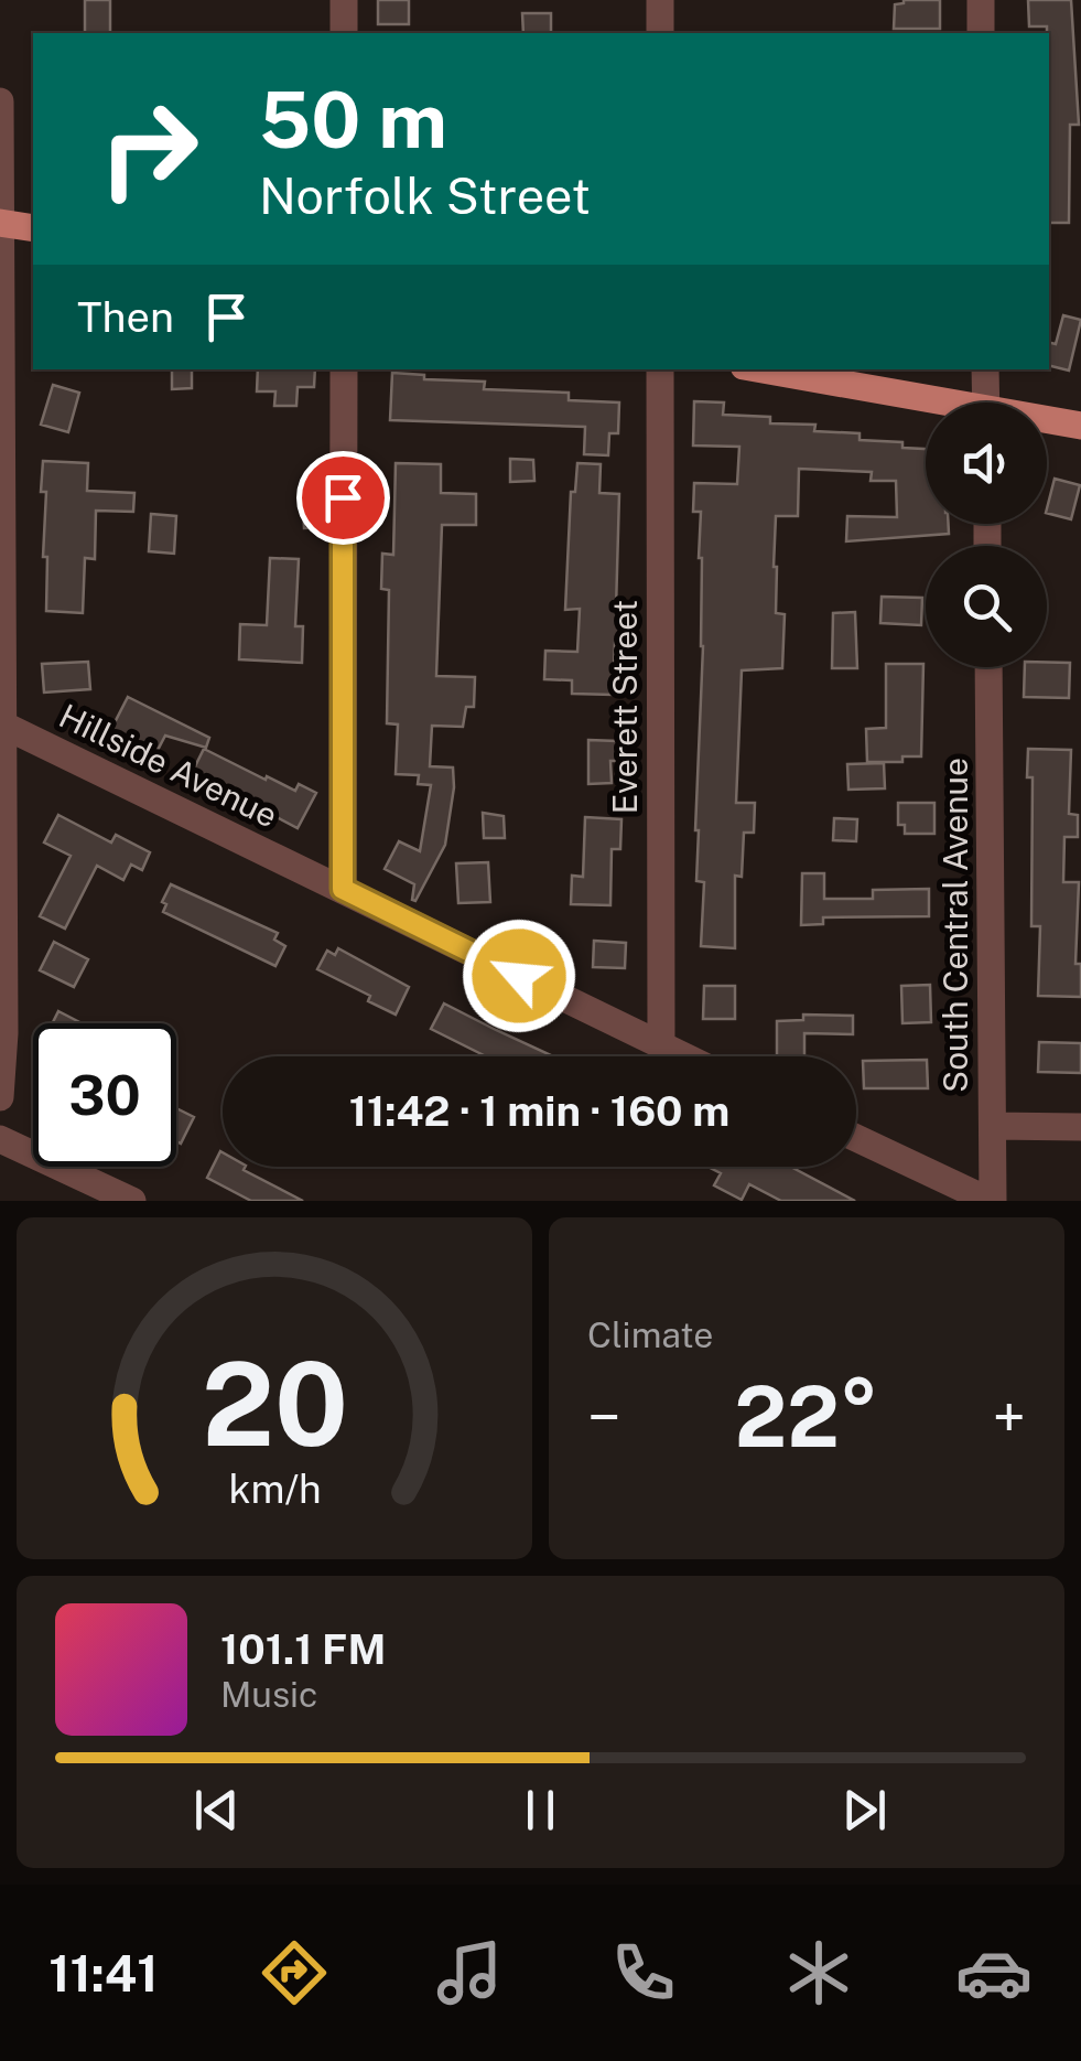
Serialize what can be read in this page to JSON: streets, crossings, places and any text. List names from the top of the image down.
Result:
{
  "streets": {
    "street": ["Everett Street", "Hillside Avenue", "South Central Avenue"]
  },
  "crossings": [
    ["Everett Street", "Hillside Avenue"]
  ],
  "page": {
    "turn": ["50 m", "Norfolk Street"],
    "then": "Then",
    "limit": "30",
    "trip": "11:42 · 1 min · 160 m",
    "tile": "Climate",
    "heat": ["−", "22°", "+"],
    "song": ["101.1 FM", "Music"],
    "tabs": "11:41",
    "gauge": ["20", "km/h"]
  }
}
